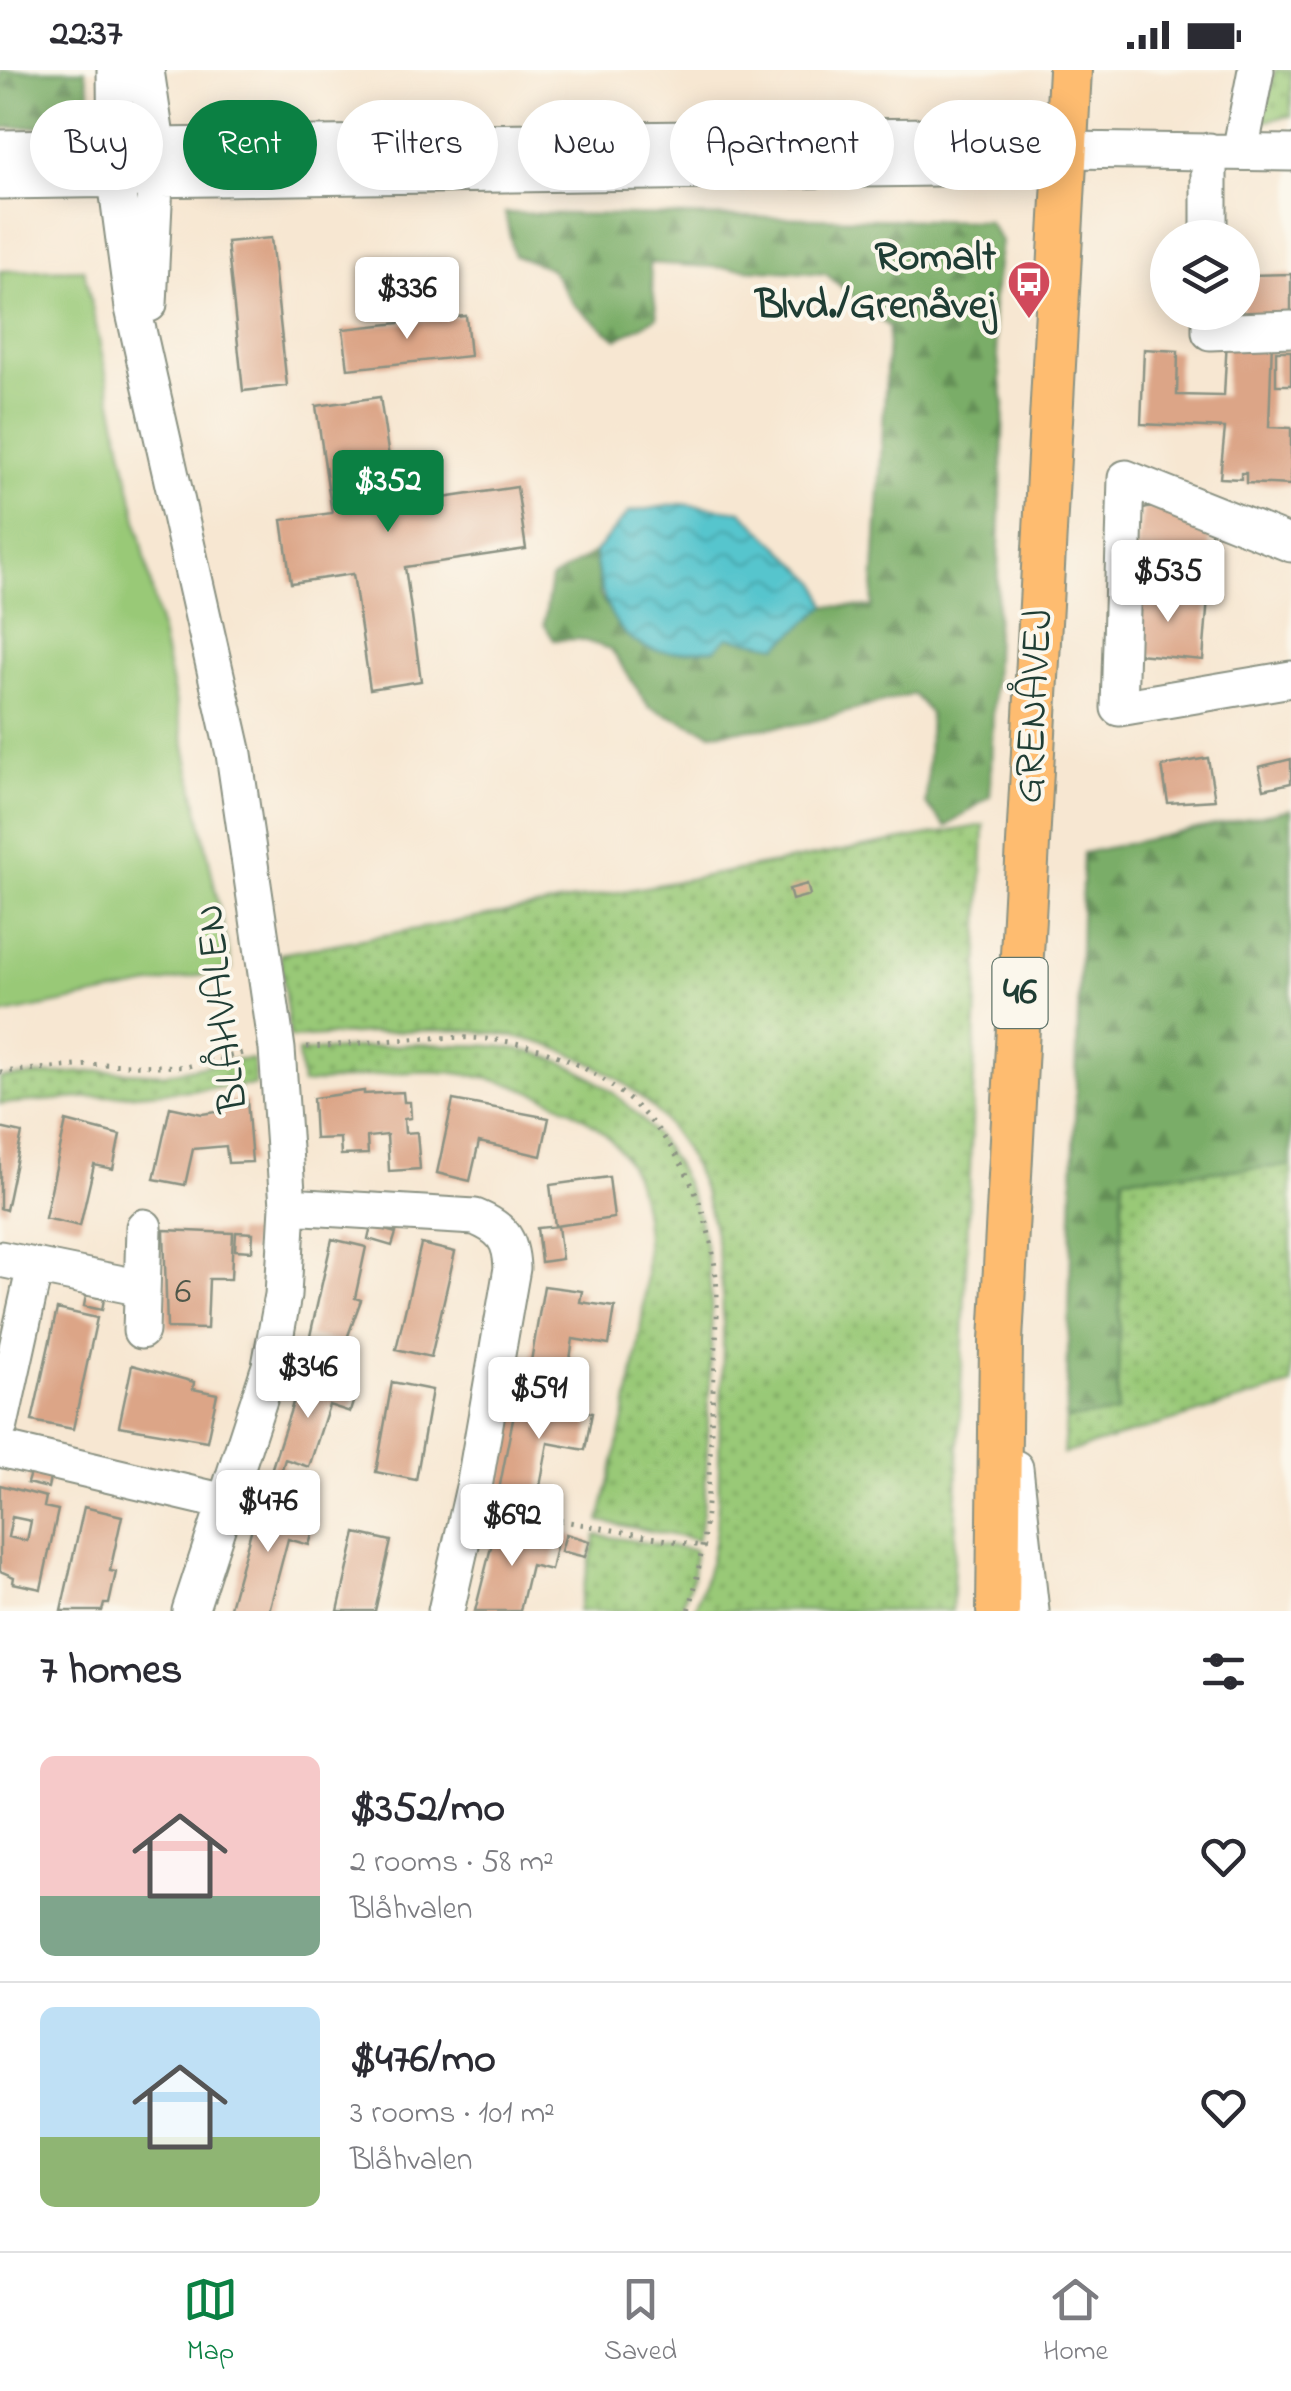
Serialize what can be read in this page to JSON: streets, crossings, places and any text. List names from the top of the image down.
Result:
{
  "streets": {
    "main road": ["GRENÅVEJ", "46"],
    "street": ["BLÅHVALEN"]
  },
  "places": {
    "bus stop": ["Romalt Blvd./Grenåvej"]
  },
  "house_numbers": ["6"],
  "page": {
    "status": "22:37",
    "chip": [
      "Buy",
      "Rent",
      "Filters",
      "New",
      "Apartment",
      "House"
    ],
    "price": [
      "$336",
      "$352",
      "$535",
      "$346",
      "$591",
      "$476",
      "$692"
    ],
    "heading": "7 homes",
    "list": [
      {
        "name": "$352/mo",
        "note": "2 rooms · 58 m² · Blåhvalen"
      },
      {
        "name": "$476/mo",
        "note": "3 rooms · 101 m² · Blåhvalen"
      }
    ],
    "tabs": ["Map", "Saved", "Home"]
  }
}
